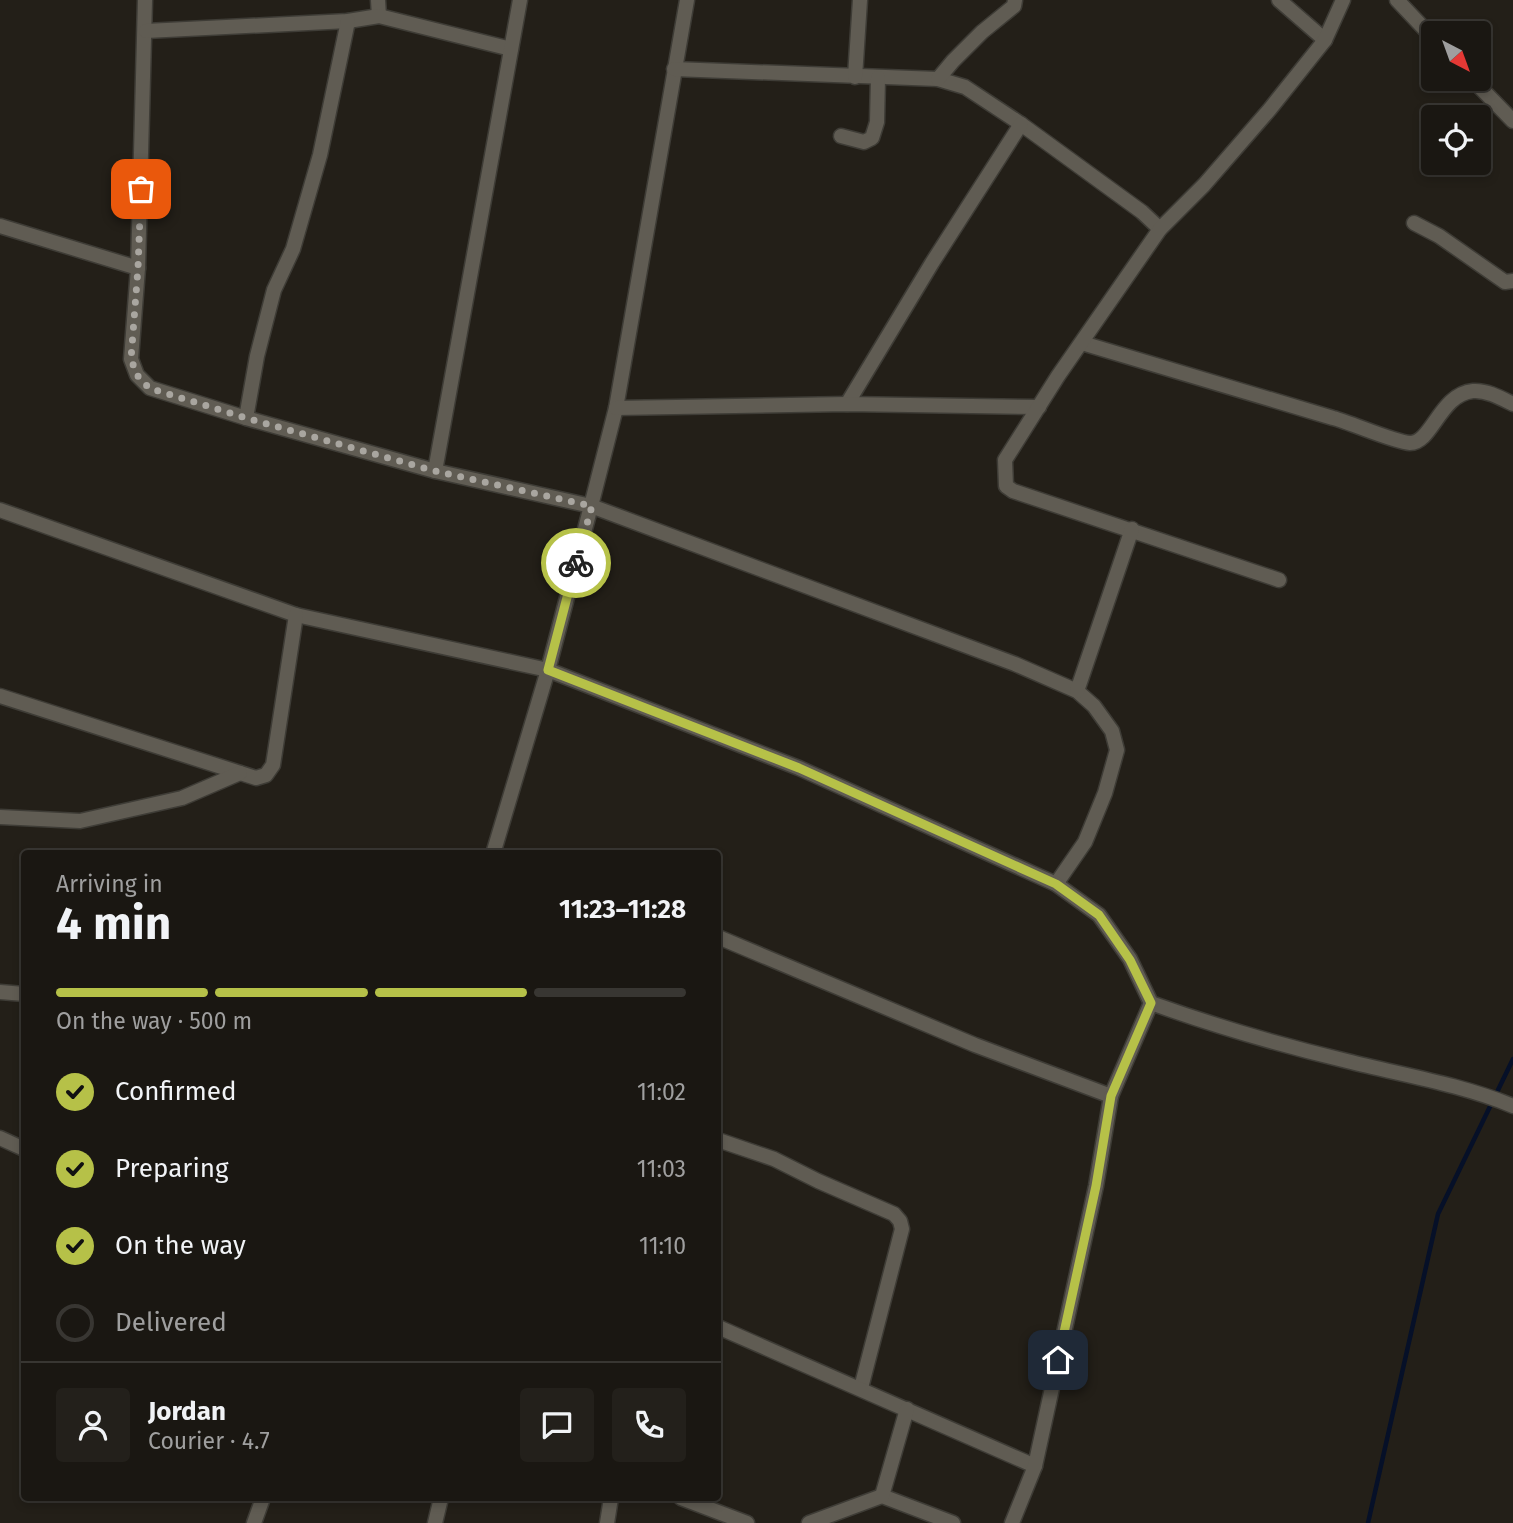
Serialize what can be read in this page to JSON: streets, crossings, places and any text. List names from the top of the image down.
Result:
{
  "north": "bottom right",
  "page": {
    "heading": ["4 min", "Arriving in", "11:23–11:28"],
    "panel": ["Jordan", "Courier · 4.7"],
    "bar": "On the way · 500 m",
    "list": [
      ["Confirmed", "11:02"],
      ["Preparing", "11:03"],
      ["On the way", "11:10"],
      "Delivered"
    ]
  }
}
